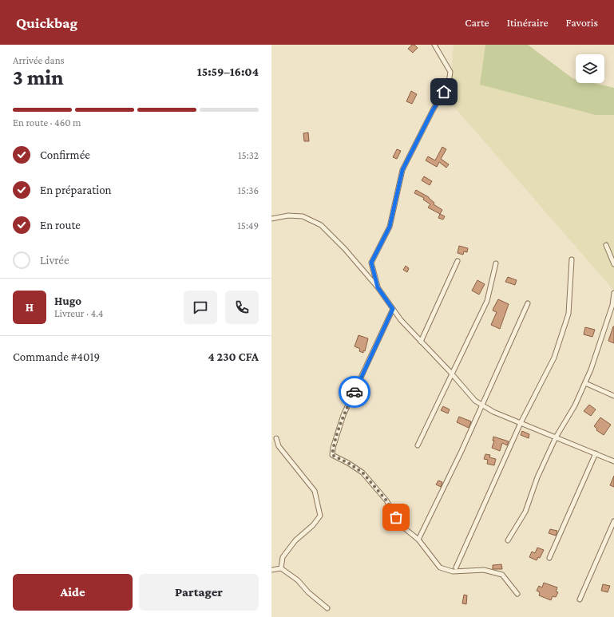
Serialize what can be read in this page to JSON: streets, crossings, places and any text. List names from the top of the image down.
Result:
{
  "page": {
    "header": "Quickbag",
    "nav": ["Carte", "Itinéraire", "Favoris"],
    "heading": ["3 min", "Arrivée dans", "15:59–16:04"],
    "panel": [
      "Hugo",
      "Livreur · 4.4",
      "Commande #4019",
      "4 230 CFA"
    ],
    "bar": "En route · 460 m",
    "list": [
      ["Confirmée", "15:32"],
      ["En préparation", "15:36"],
      ["En route", "15:49"],
      "Livrée"
    ],
    "round": "H",
    "buttons": ["Aide", "Partager"]
  }
}
